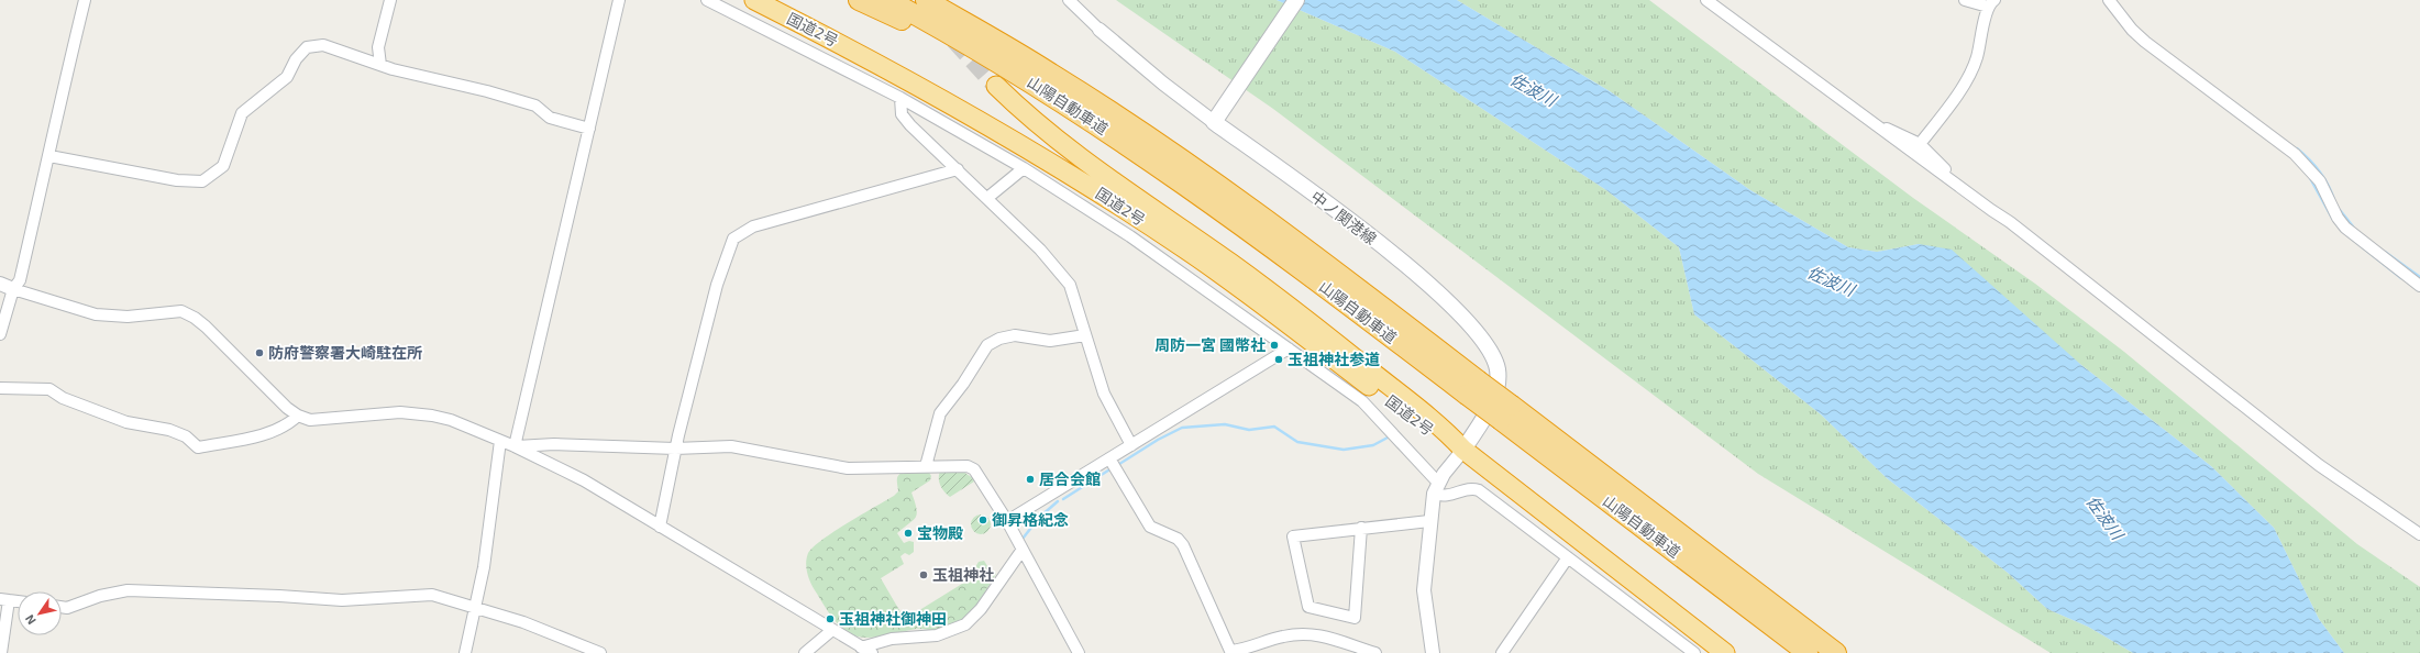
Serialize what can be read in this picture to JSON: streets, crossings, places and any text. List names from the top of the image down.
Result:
{
  "streets": {
    "highway": ["国道2号", "山陽自動車道"],
    "main road": ["中ノ関港線"]
  },
  "crossings": [
    ["国道2号", "中ノ関港線"]
  ],
  "water": ["佐波川"],
  "places": [
    "周防一宮 國幣社",
    "防府警察署大崎駐在所",
    "玉祖神社参道",
    "居合会館",
    "御昇格紀念",
    "宝物殿",
    "玉祖神社",
    "玉祖神社御神田"
  ],
  "north": "bottom left"
}
